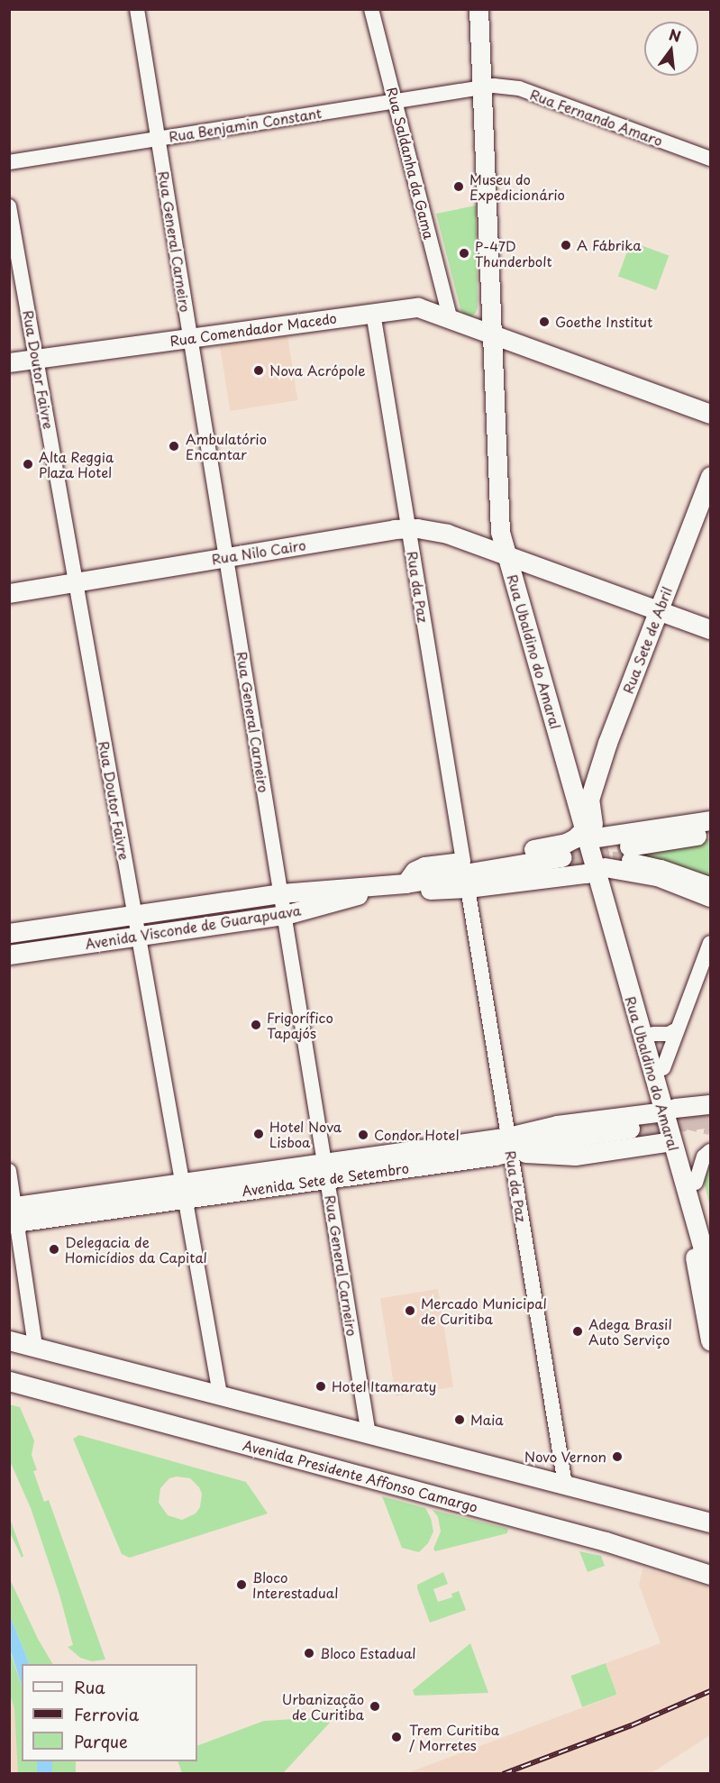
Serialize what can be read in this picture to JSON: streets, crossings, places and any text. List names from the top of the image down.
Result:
{
  "streets": {
    "main road": [
      "Rua Comendador Macedo",
      "Rua Nilo Cairo",
      "Rua Sete de Abril",
      "Rua Ubaldino do Amaral",
      "Avenida Visconde de Guarapuava",
      "Avenida Sete de Setembro",
      "Avenida Presidente Affonso Camargo"
    ],
    "street": [
      "Rua Fernando Amaro",
      "Rua Benjamin Constant",
      "Rua Saldanha da Gama",
      "Rua General Carneiro",
      "Rua Doutor Faivre",
      "Rua da Paz"
    ]
  },
  "crossings": [
    ["Rua Fernando Amaro", "Rua Benjamin Constant"],
    ["Rua Fernando Amaro", "Rua Ubaldino do Amaral"],
    ["Rua Benjamin Constant", "Rua Saldanha da Gama"],
    ["Rua Benjamin Constant", "Rua General Carneiro"],
    ["Rua Benjamin Constant", "Rua Ubaldino do Amaral"],
    ["Rua Saldanha da Gama", "Rua Comendador Macedo"],
    ["Rua General Carneiro", "Rua Comendador Macedo"],
    ["Rua General Carneiro", "Rua Nilo Cairo"],
    ["Rua General Carneiro", "Avenida Visconde de Guarapuava"],
    ["Rua General Carneiro", "Avenida Sete de Setembro"],
    ["Rua Comendador Macedo", "Rua Doutor Faivre"],
    ["Rua Comendador Macedo", "Rua da Paz"],
    ["Rua Comendador Macedo", "Rua Ubaldino do Amaral"],
    ["Rua Doutor Faivre", "Rua Nilo Cairo"],
    ["Rua Doutor Faivre", "Avenida Visconde de Guarapuava"],
    ["Rua Doutor Faivre", "Avenida Sete de Setembro"],
    ["Rua Nilo Cairo", "Rua da Paz"],
    ["Rua Nilo Cairo", "Rua Sete de Abril"],
    ["Rua Nilo Cairo", "Rua Ubaldino do Amaral"],
    ["Rua da Paz", "Avenida Sete de Setembro"],
    ["Rua Sete de Abril", "Rua Ubaldino do Amaral"]
  ],
  "places": [
    "Museu do Expedicionário",
    "A Fábrika",
    "P-47D Thunderbolt",
    "Goethe Institut",
    "Nova Acrópole",
    "Ambulatório Encantar",
    "Alta Reggia Plaza Hotel",
    "Frigorífico Tapajós",
    "Hotel Nova Lisboa",
    "Condor Hotel",
    "Delegacia de Homicídios da Capital",
    "Mercado Municipal de Curitiba",
    "Adega Brasil Auto Serviço",
    "Hotel Itamaraty",
    "Maia",
    "Novo Vernon",
    "Bloco Interestadual",
    "Bloco Estadual",
    "Urbanização de Curitiba",
    "Trem Curitiba / Morretes"
  ],
  "legend": ["Rua", "Ferrovia", "Parque"],
  "north": "top"
}
